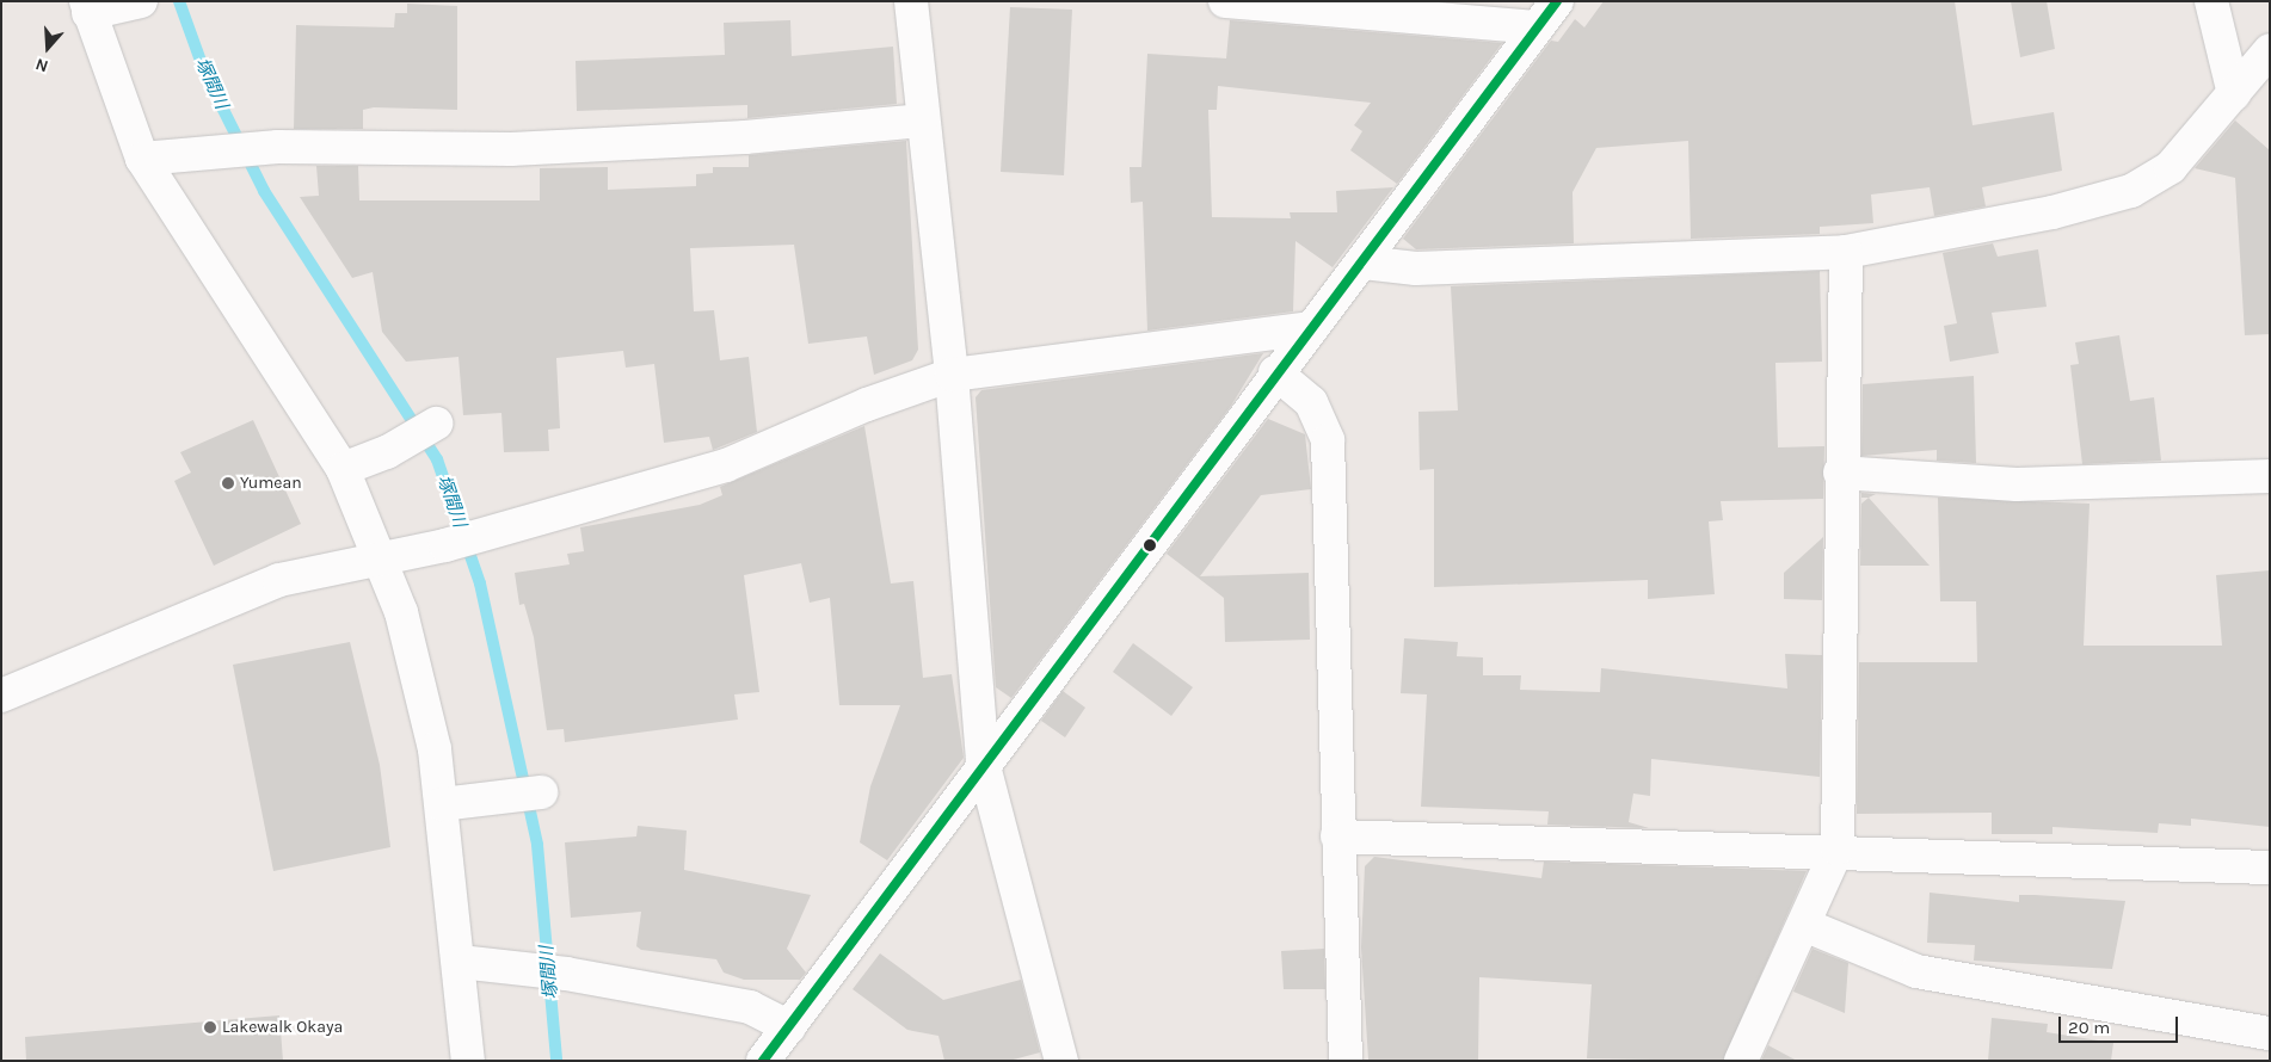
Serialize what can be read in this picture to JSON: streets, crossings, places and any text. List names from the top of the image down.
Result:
{
  "water": ["塚間川"],
  "places": ["Yumean", "Lakewalk Okaya"],
  "scale_bar": "20 m",
  "north": "bottom"
}
